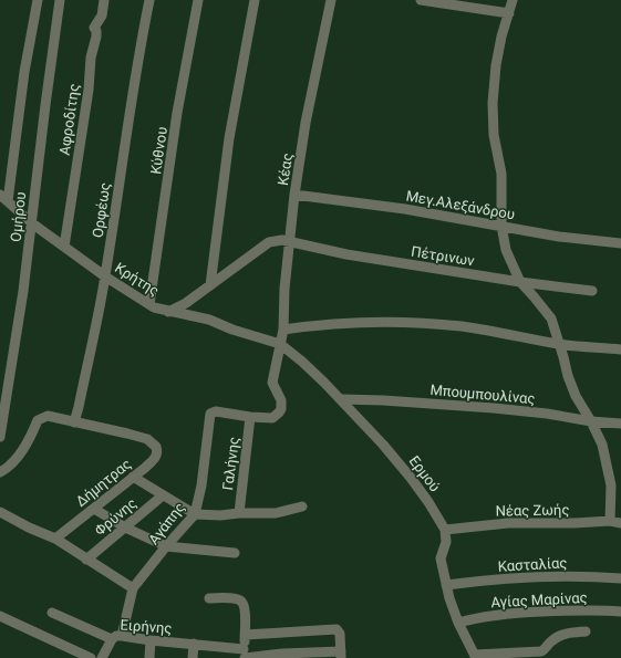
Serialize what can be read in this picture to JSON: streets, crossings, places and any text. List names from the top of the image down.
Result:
{
  "streets": {
    "street": [
      "Αφροδίτης",
      "Κύθνου",
      "Κέας",
      "Μεγ.Αλεξάνδρου",
      "Ορφέως",
      "Ομήρου",
      "Πέτρινων",
      "Κρήτης",
      "Μπουμπουλίνας",
      "Γαλήνης",
      "Ερμού",
      "Δήμητρας",
      "Νέας Ζωής",
      "Φρύνης",
      "Αγάπης",
      "Κασταλίας",
      "Αγίας Μαρίνας",
      "Ειρήνης"
    ]
  },
  "crossings": [
    ["Αφροδίτης", "Κρήτης"],
    ["Κύθνου", "Κρήτης"],
    ["Κέας", "Μεγ.Αλεξάνδρου"],
    ["Κέας", "Πέτρινων"],
    ["Κέας", "Κρήτης"],
    ["Κέας", "Γαλήνης"],
    ["Κέας", "Ερμού"],
    ["Κέας", "Αγάπης"],
    ["Ορφέως", "Κρήτης"],
    ["Ορφέως", "Δήμητρας"],
    ["Ομήρου", "Κρήτης"],
    ["Πέτρινων", "Κρήτης"],
    ["Κρήτης", "Ερμού"],
    ["Μπουμπουλίνας", "Ερμού"],
    ["Γαλήνης", "Αγάπης"],
    ["Ερμού", "Νέας Ζωής"],
    ["Αγάπης", "Ειρήνης"]
  ]
}
